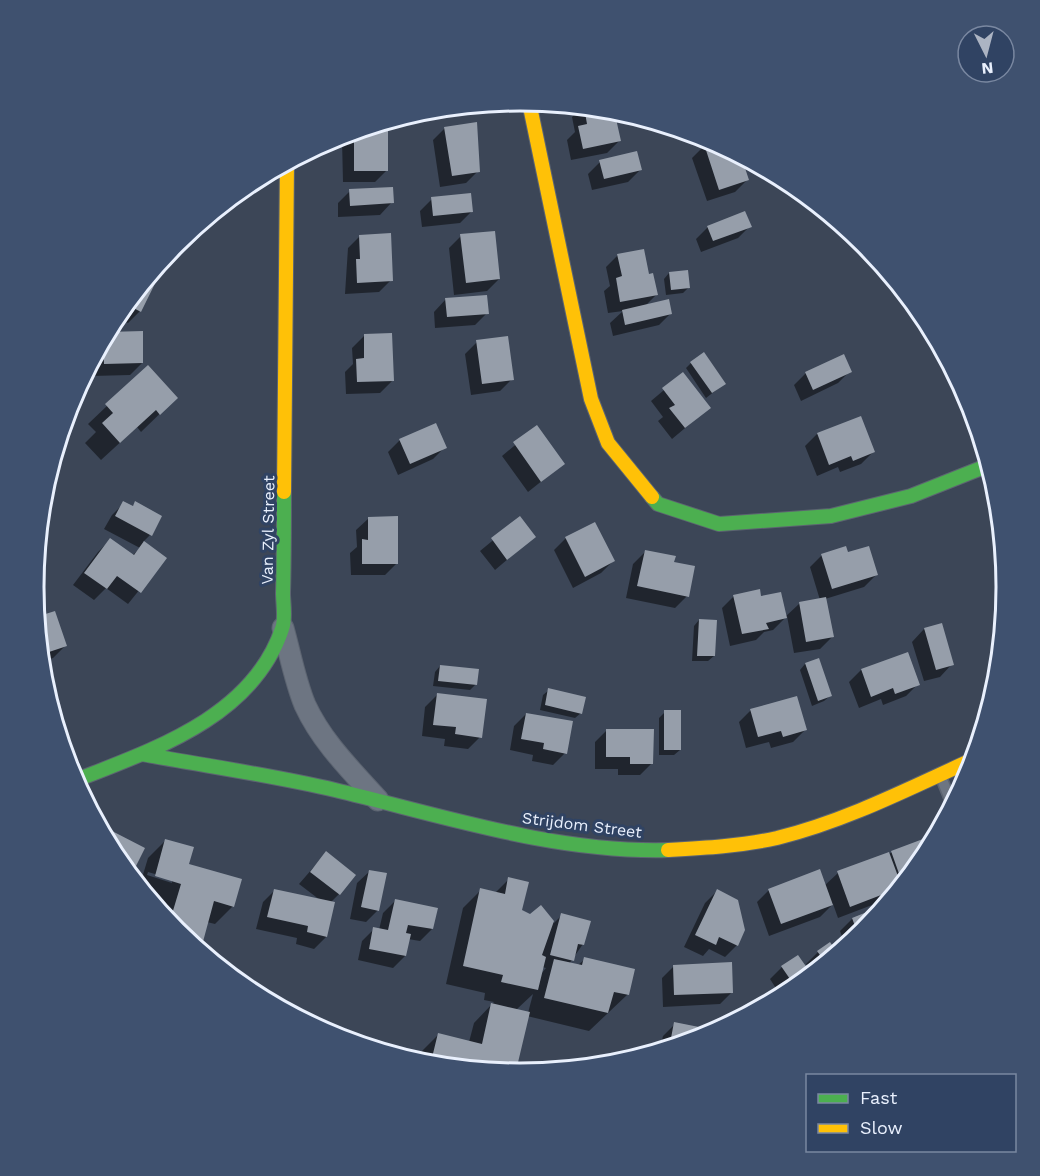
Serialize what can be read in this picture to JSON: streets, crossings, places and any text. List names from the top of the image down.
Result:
{
  "streets": {
    "street": ["Van Zyl Street", "Strijdom Street"]
  },
  "crossings": [
    ["Van Zyl Street", "Strijdom Street"]
  ],
  "legend": ["Fast", "Slow"],
  "north": "bottom"
}
